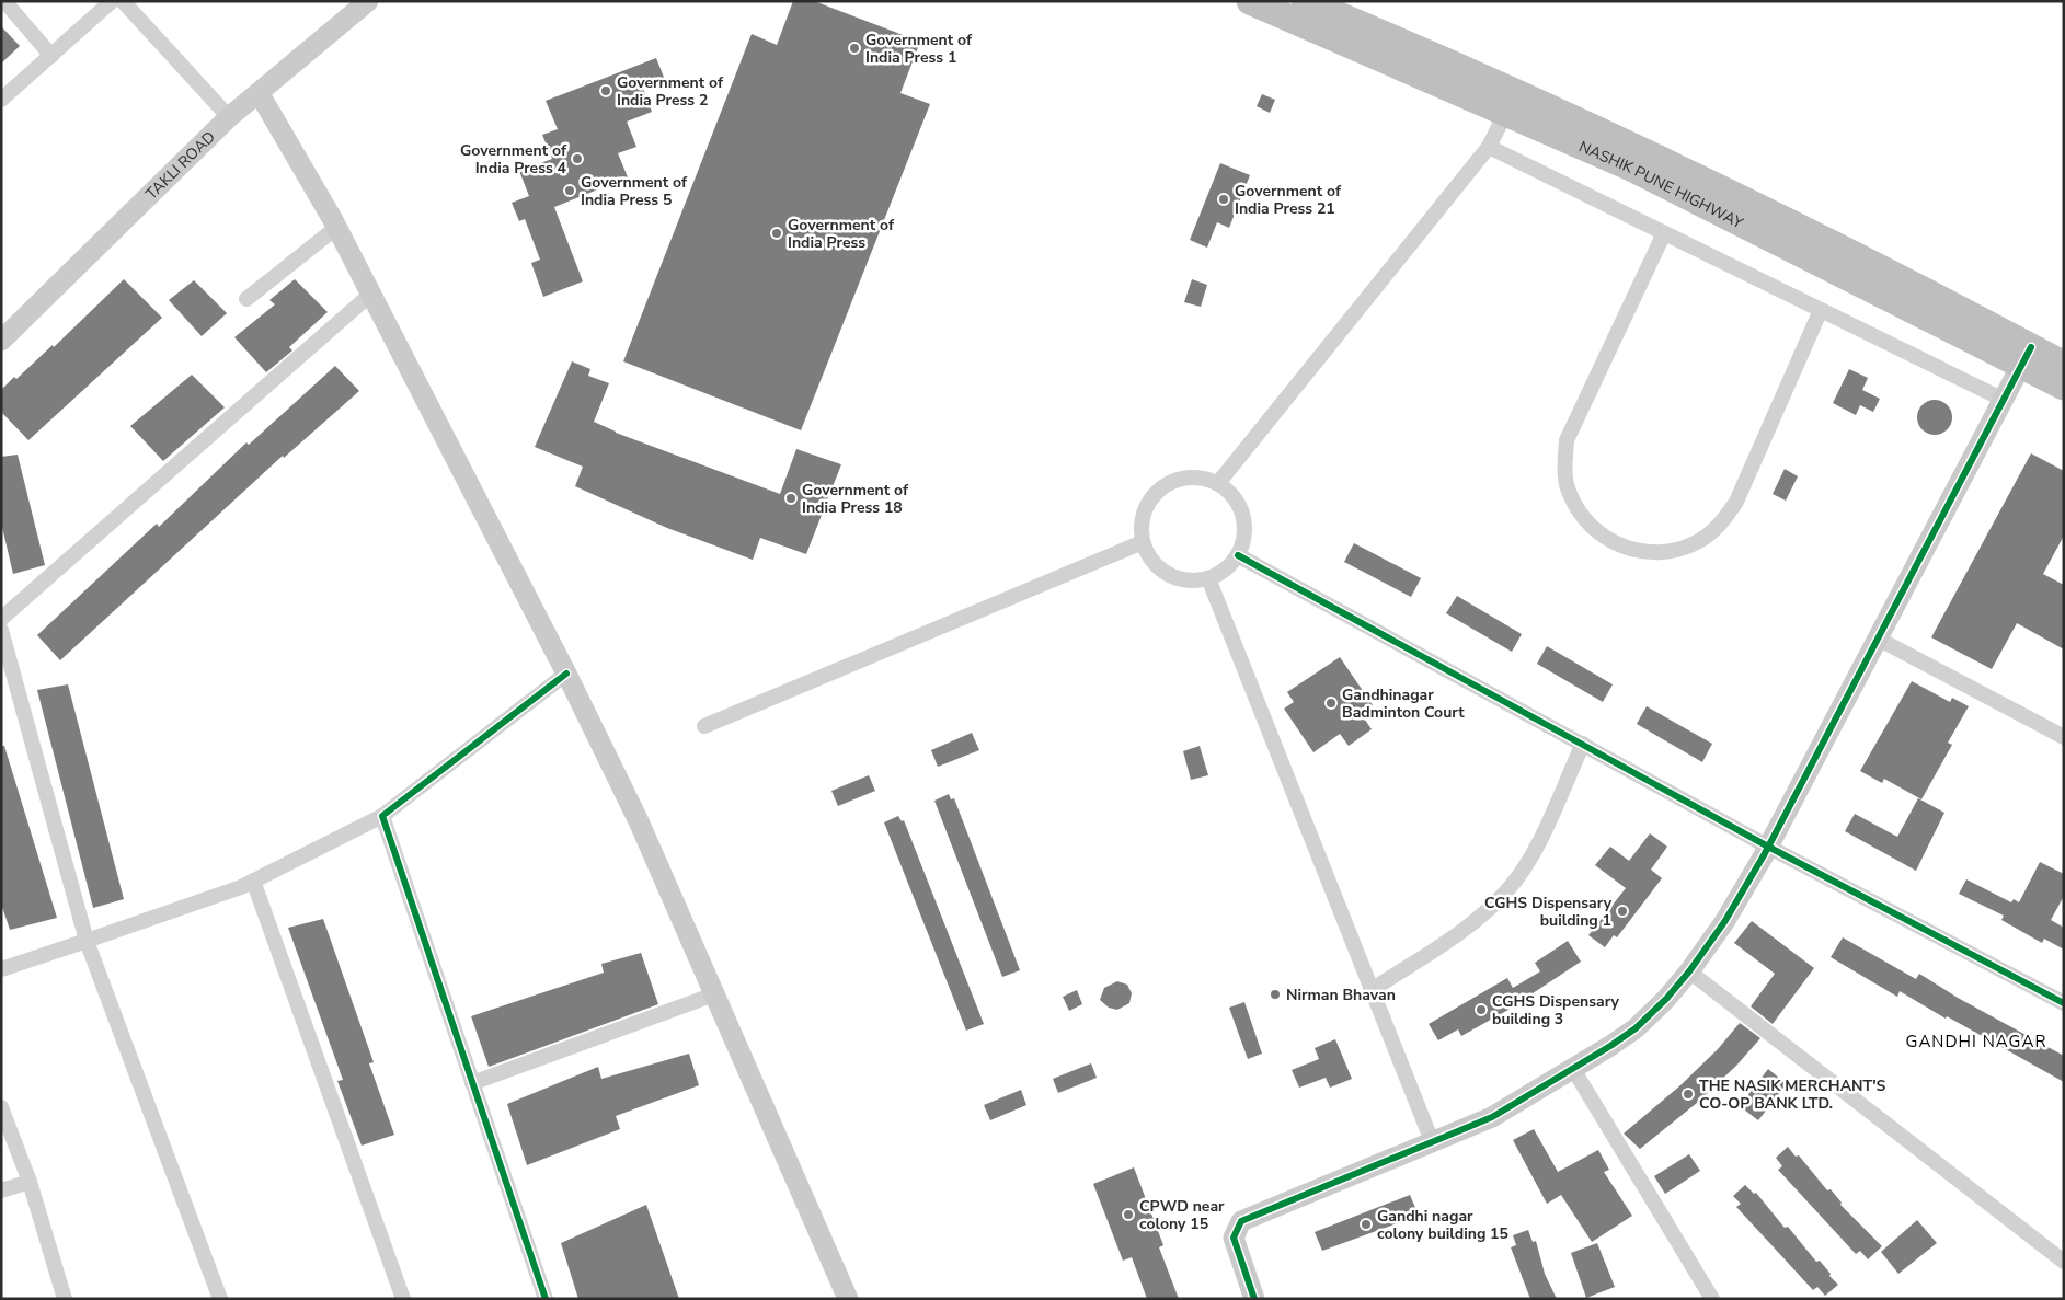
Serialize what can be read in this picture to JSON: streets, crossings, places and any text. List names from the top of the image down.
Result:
{
  "streets": {
    "highway": ["NASHIK PUNE HIGHWAY"],
    "main road": ["TAKLI ROAD"]
  },
  "districts": ["GANDHI NAGAR"],
  "places": [
    "Government of India Press 1",
    "Government of India Press 2",
    "Government of India Press 4",
    "Government of India Press 5",
    "Government of India Press 21",
    "Government of India Press",
    "Government of India Press 18",
    "Gandhinagar Badminton Court",
    "CGHS Dispensary building 1",
    "Nirman Bhavan",
    "CGHS Dispensary building 3",
    "THE NASIK MERCHANT'S CO-OP BANK LTD.",
    "CPWD near colony 15",
    "Gandhi nagar colony building 15"
  ]
}
